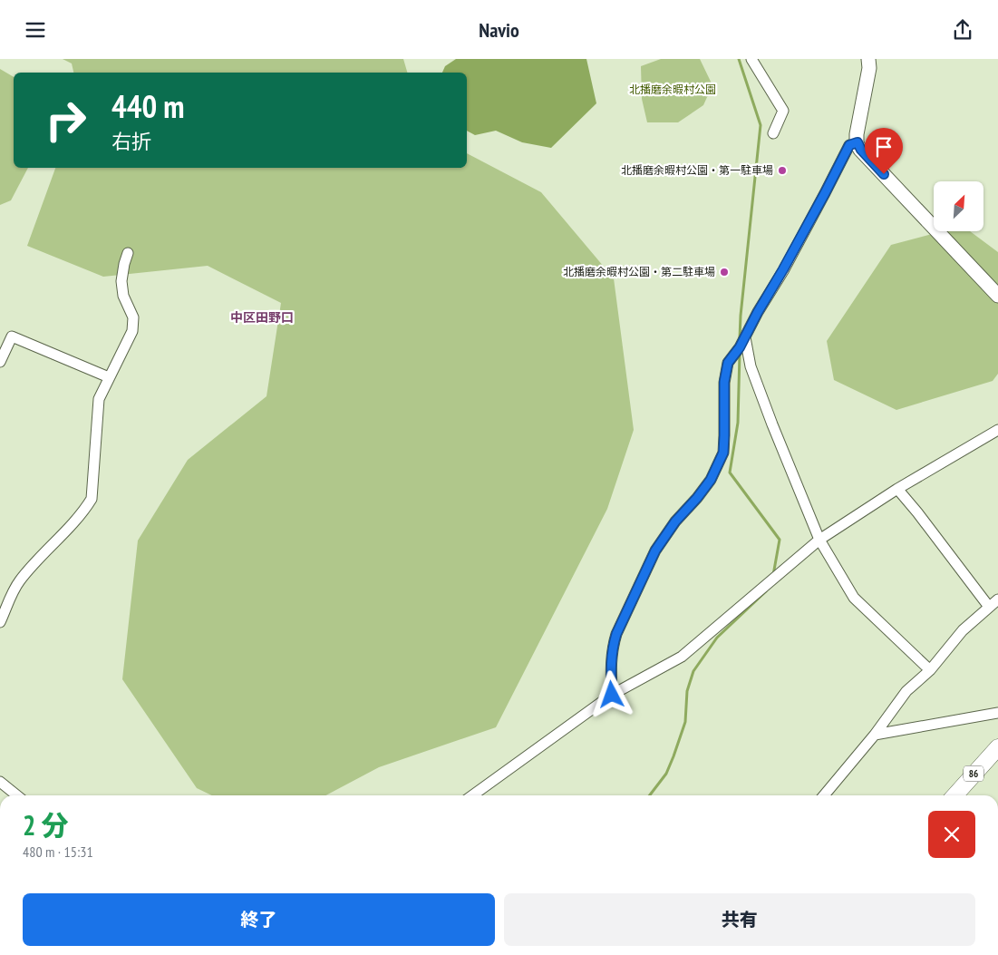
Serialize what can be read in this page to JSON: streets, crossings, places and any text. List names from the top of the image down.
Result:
{
  "streets": {
    "main road": ["86"]
  },
  "districts": ["中区田野口"],
  "parks": ["北播磨余暇村公園"],
  "places": ["北播磨余暇村公園・第一駐車場", "北播磨余暇村公園・第二駐車場"],
  "north": "top right",
  "page": {
    "header": "Navio",
    "turn": ["440 m", "右折"],
    "heading": ["2 分", "480 m · 15:31"],
    "buttons": ["終了", "共有"]
  }
}
